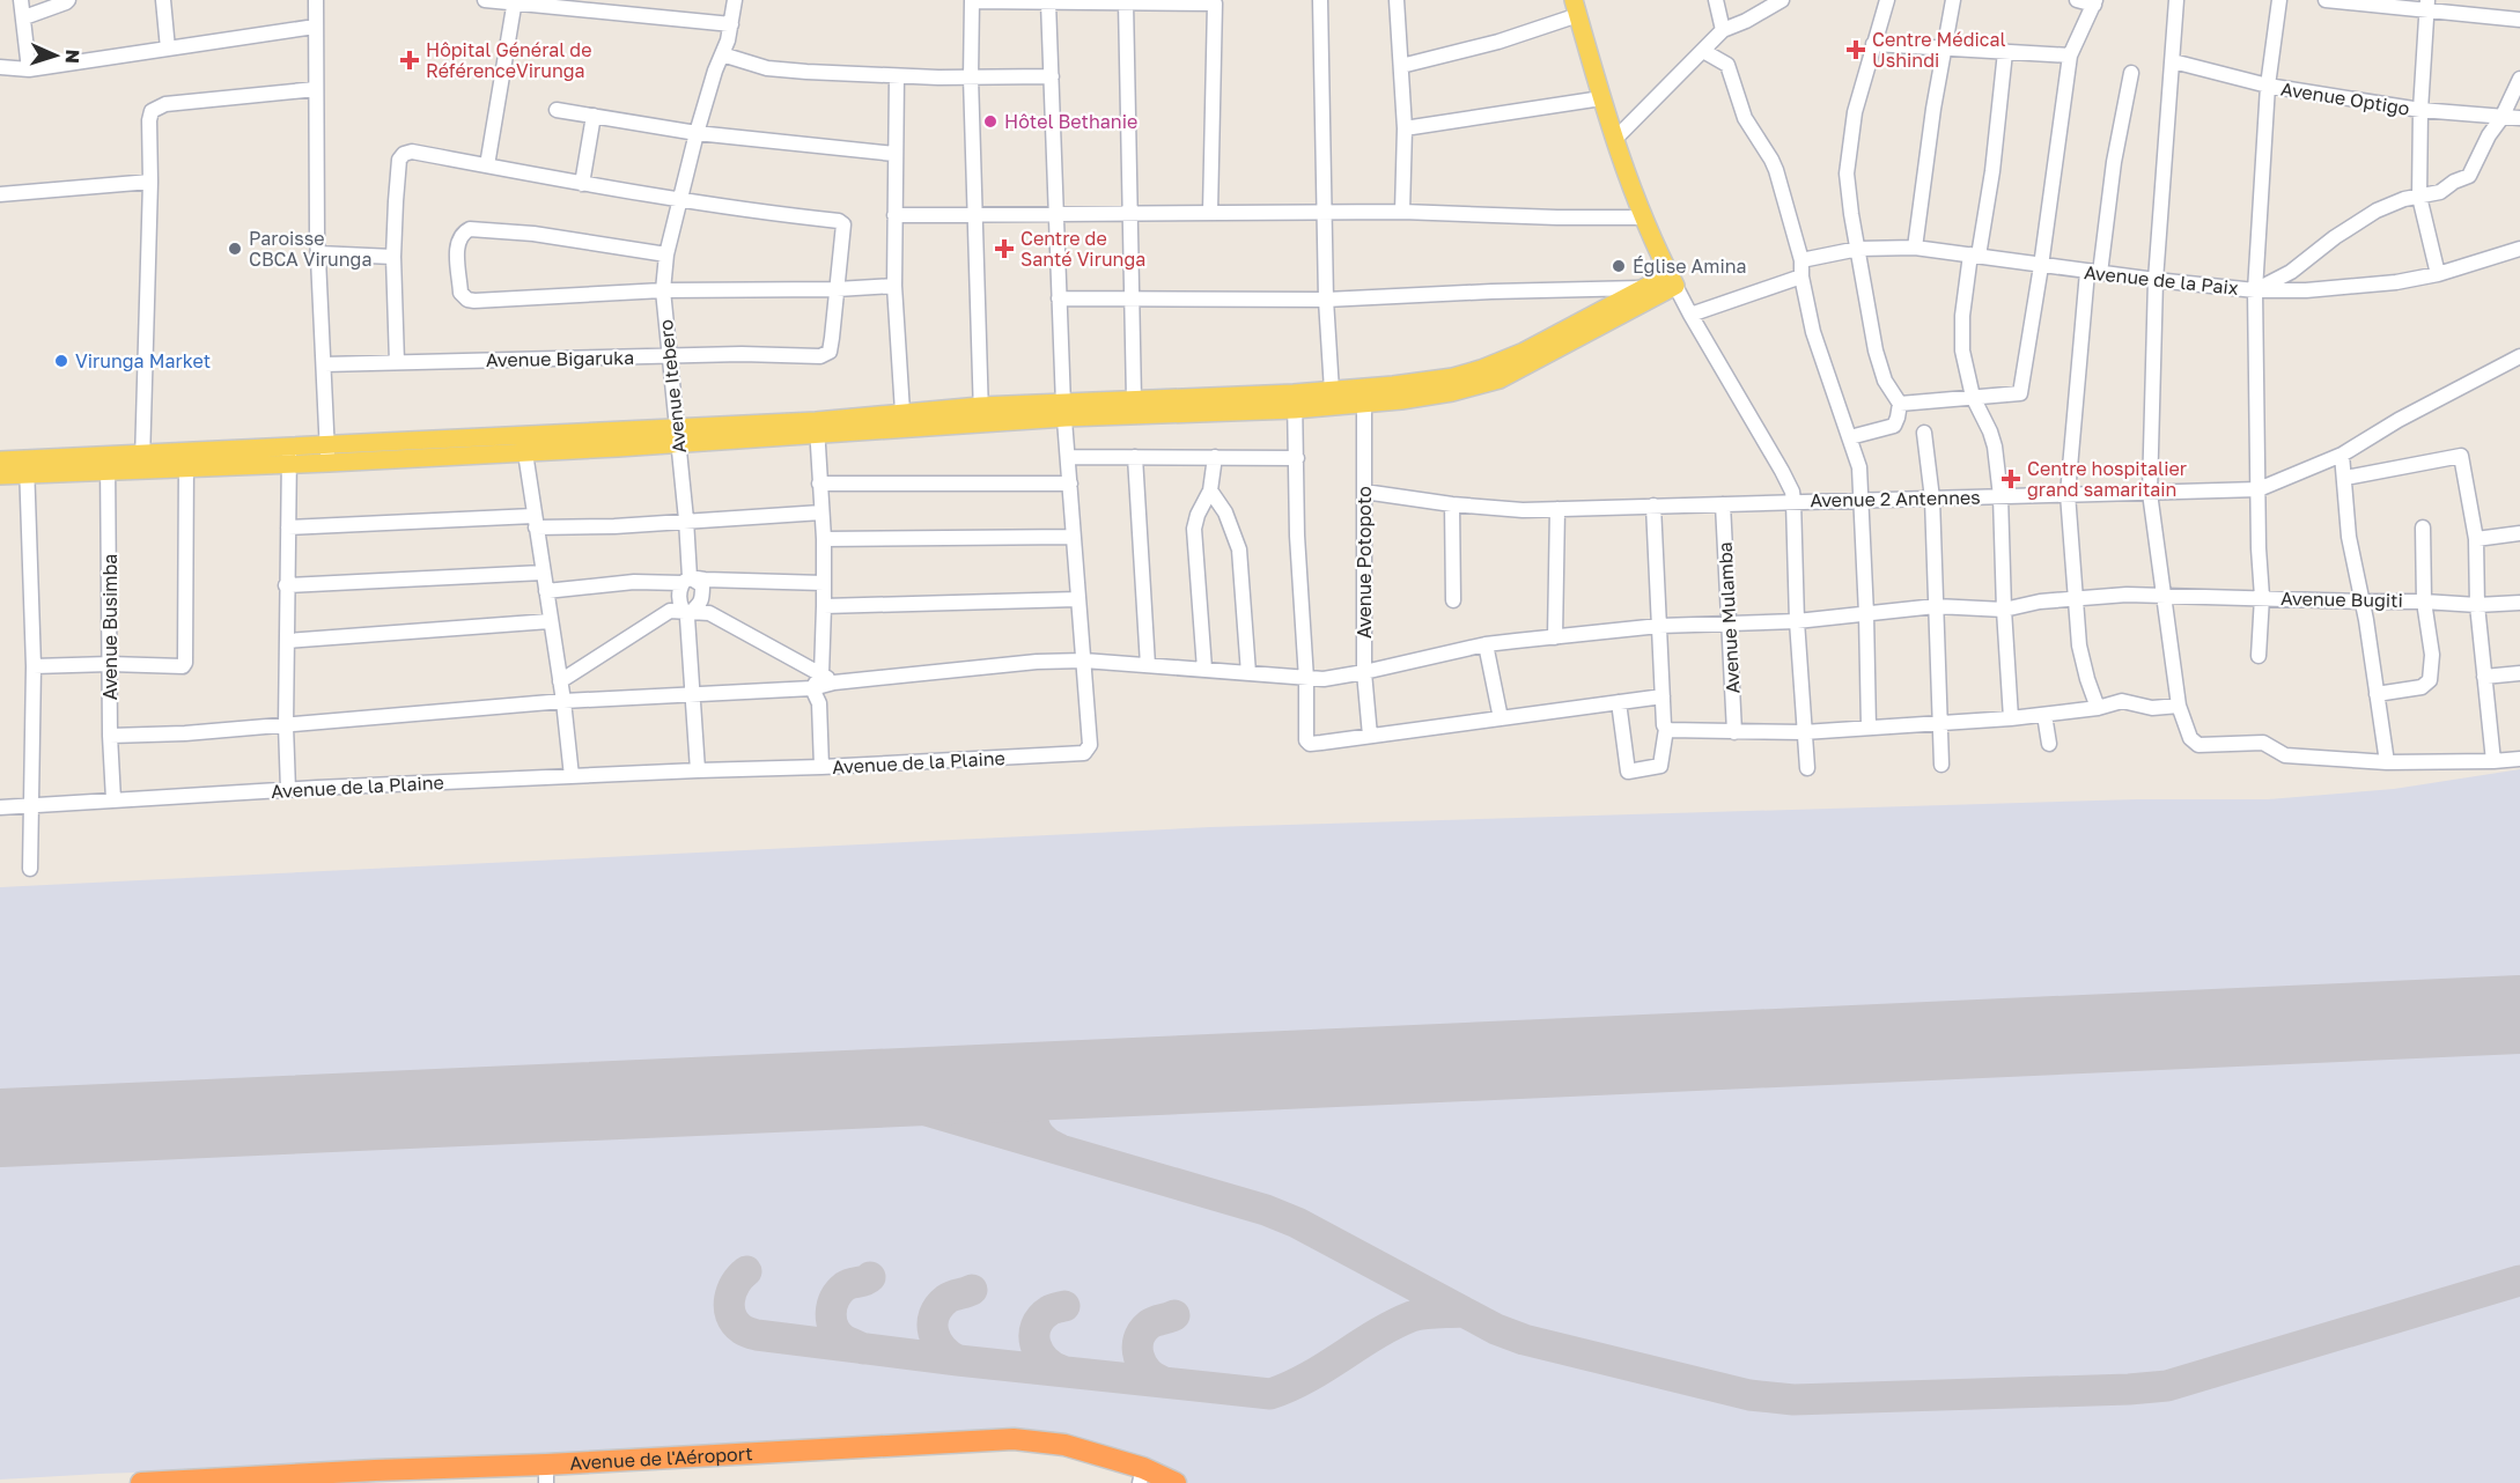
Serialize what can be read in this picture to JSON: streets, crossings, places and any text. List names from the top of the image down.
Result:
{
  "streets": {
    "highway": ["Avenue de l'Aéroport"],
    "street": [
      "Avenue Optigo",
      "Avenue de la Paix",
      "Avenue Bigaruka",
      "Avenue Itebero",
      "Avenue 2 Antennes",
      "Avenue Potopoto",
      "Avenue Bugiti",
      "Avenue Mulamba",
      "Avenue Busimba",
      "Avenue de la Plaine"
    ]
  },
  "crossings": [
    ["Avenue Bigaruka", "Avenue Itebero"],
    ["Avenue Itebero", "Avenue Bugiti"],
    ["Avenue Itebero", "Avenue de la Plaine"],
    ["Avenue 2 Antennes", "Avenue Potopoto"],
    ["Avenue 2 Antennes", "Avenue Mulamba"],
    ["Avenue Potopoto", "Avenue Bugiti"],
    ["Avenue Bugiti", "Avenue Mulamba"],
    ["Avenue Bugiti", "Avenue Busimba"],
    ["Avenue Bugiti", "Avenue de la Plaine"],
    ["Avenue Busimba", "Avenue de la Plaine"]
  ],
  "places": {
    "health": [
      "Centre Médical Ushindi",
      "Hôpital Général de RéférenceVirunga",
      "Centre de Santé Virunga",
      "Centre hospitalier grand samaritain"
    ],
    "other": [
      "Hôtel Bethanie",
      "Paroisse CBCA Virunga",
      "Église Amina",
      "Virunga Market"
    ]
  },
  "north": "right"
}
